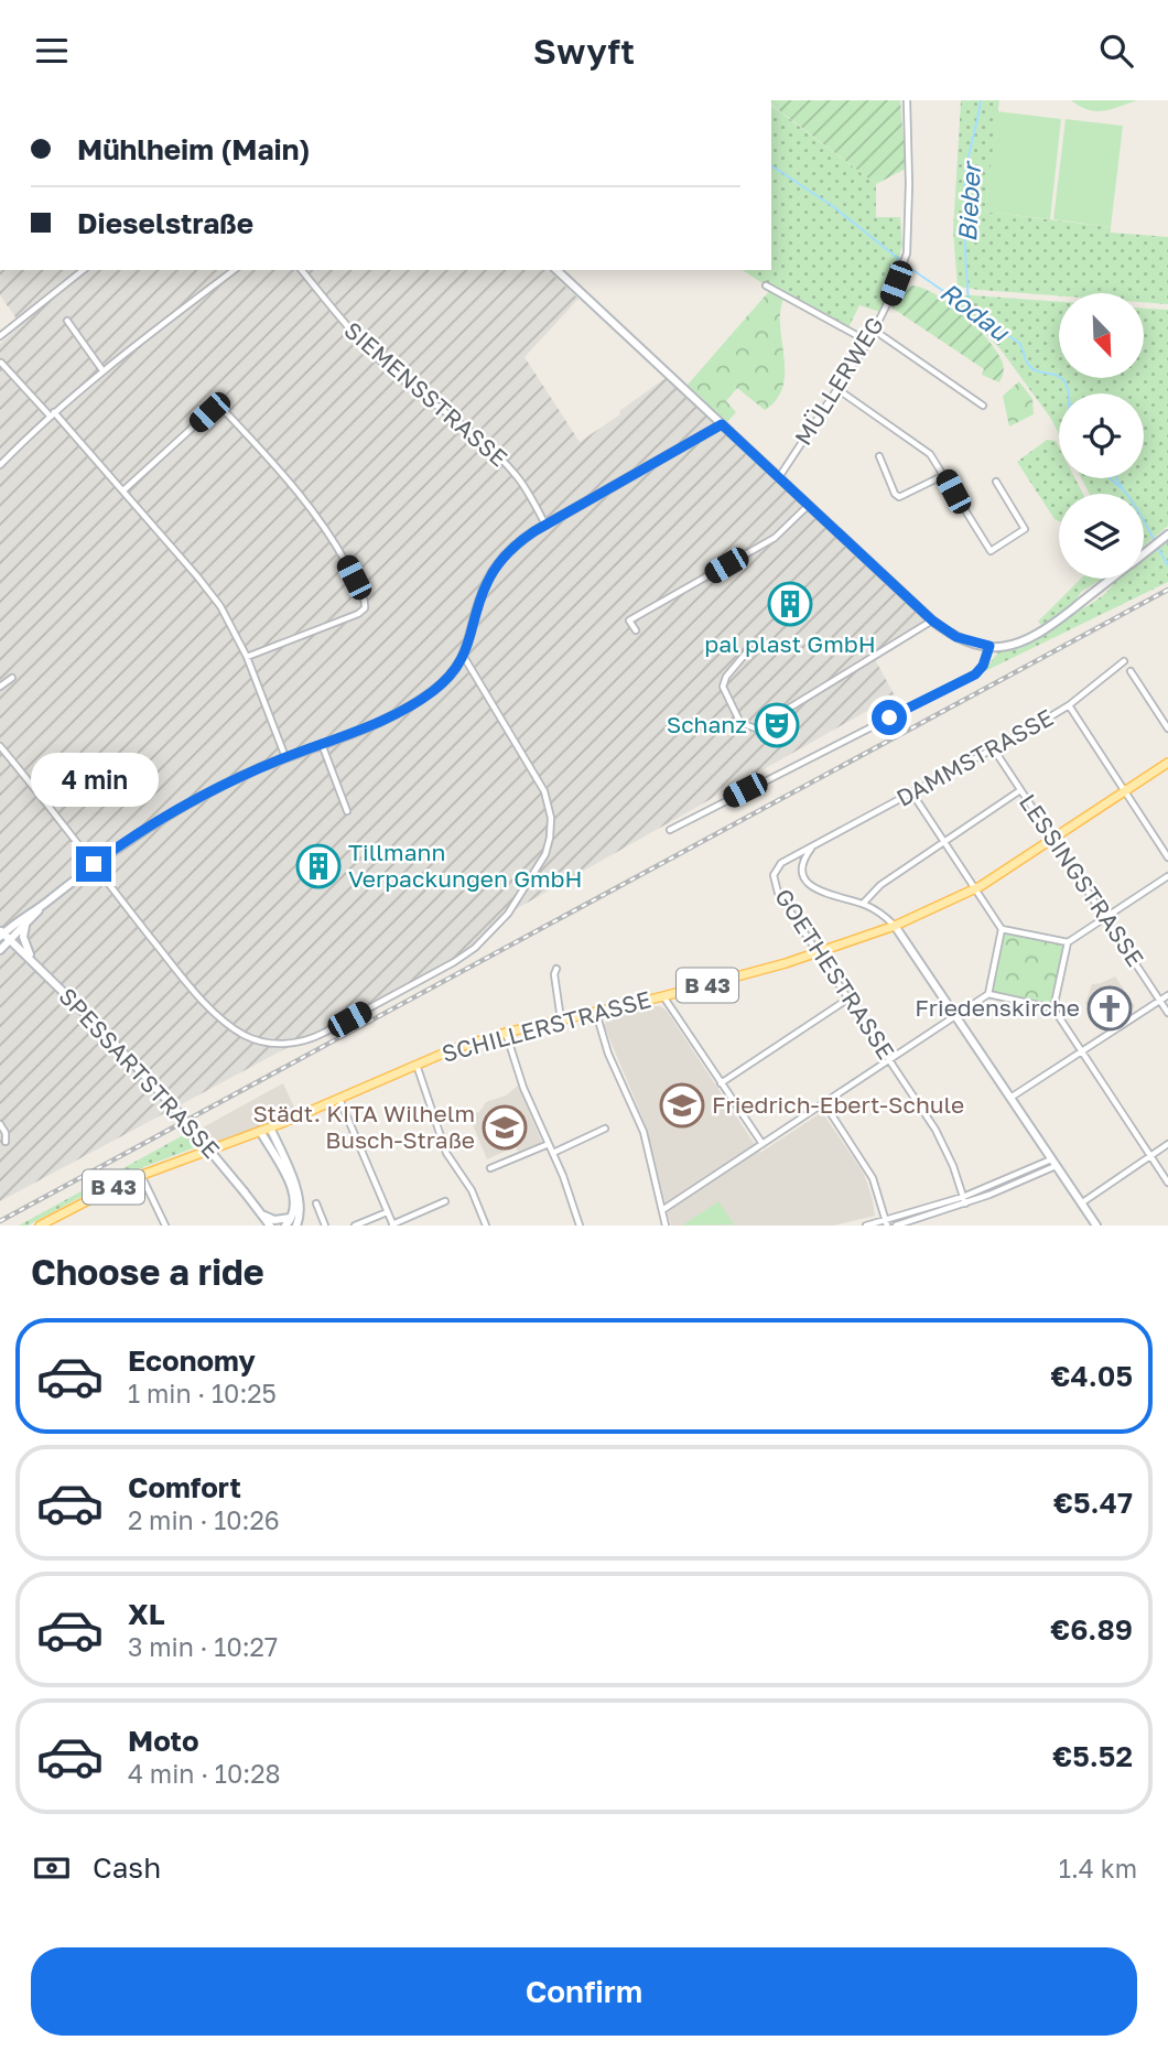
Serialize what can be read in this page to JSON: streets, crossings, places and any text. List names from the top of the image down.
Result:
{
  "streets": {
    "main road": ["B 43", "SCHILLERSTRASSE", "SPESSARTSTRASSE"],
    "street": [
      "MÜLLERWEG",
      "SIEMENSSTRASSE",
      "DAMMSTRASSE",
      "LESSINGSTRASSE",
      "GOETHESTRASSE"
    ]
  },
  "crossings": [
    ["DAMMSTRASSE", "LESSINGSTRASSE"],
    ["DAMMSTRASSE", "GOETHESTRASSE"],
    ["LESSINGSTRASSE", "SCHILLERSTRASSE"],
    ["GOETHESTRASSE", "SCHILLERSTRASSE"],
    ["B 43", "SCHILLERSTRASSE"]
  ],
  "water": ["Bieber", "Rodau"],
  "places": {
    "building": ["pal plast GmbH", "Tillmann Verpackungen GmbH"],
    "theatre": ["Schanz"],
    "church": ["Friedenskirche"],
    "school or university": ["Friedrich-Ebert-Schule", "Städt. KITA Wilhelm Busch-Straße"]
  },
  "north": "bottom right",
  "page": {
    "header": "Swyft",
    "banner": ["Mühlheim (Main)", "Dieselstraße"],
    "bubble": "4 min",
    "heading": "Choose a ride",
    "list": [
      {
        "name": "Economy",
        "note": "1 min · 10:25",
        "value": "€4.05"
      },
      {
        "name": "Comfort",
        "note": "2 min · 10:26",
        "value": "€5.47"
      },
      {
        "name": "XL",
        "note": "3 min · 10:27",
        "value": "€6.89"
      },
      {
        "name": "Moto",
        "note": "4 min · 10:28",
        "value": "€5.52"
      }
    ],
    "pay": ["Cash", "1.4 km"],
    "buttons": "Confirm"
  }
}
